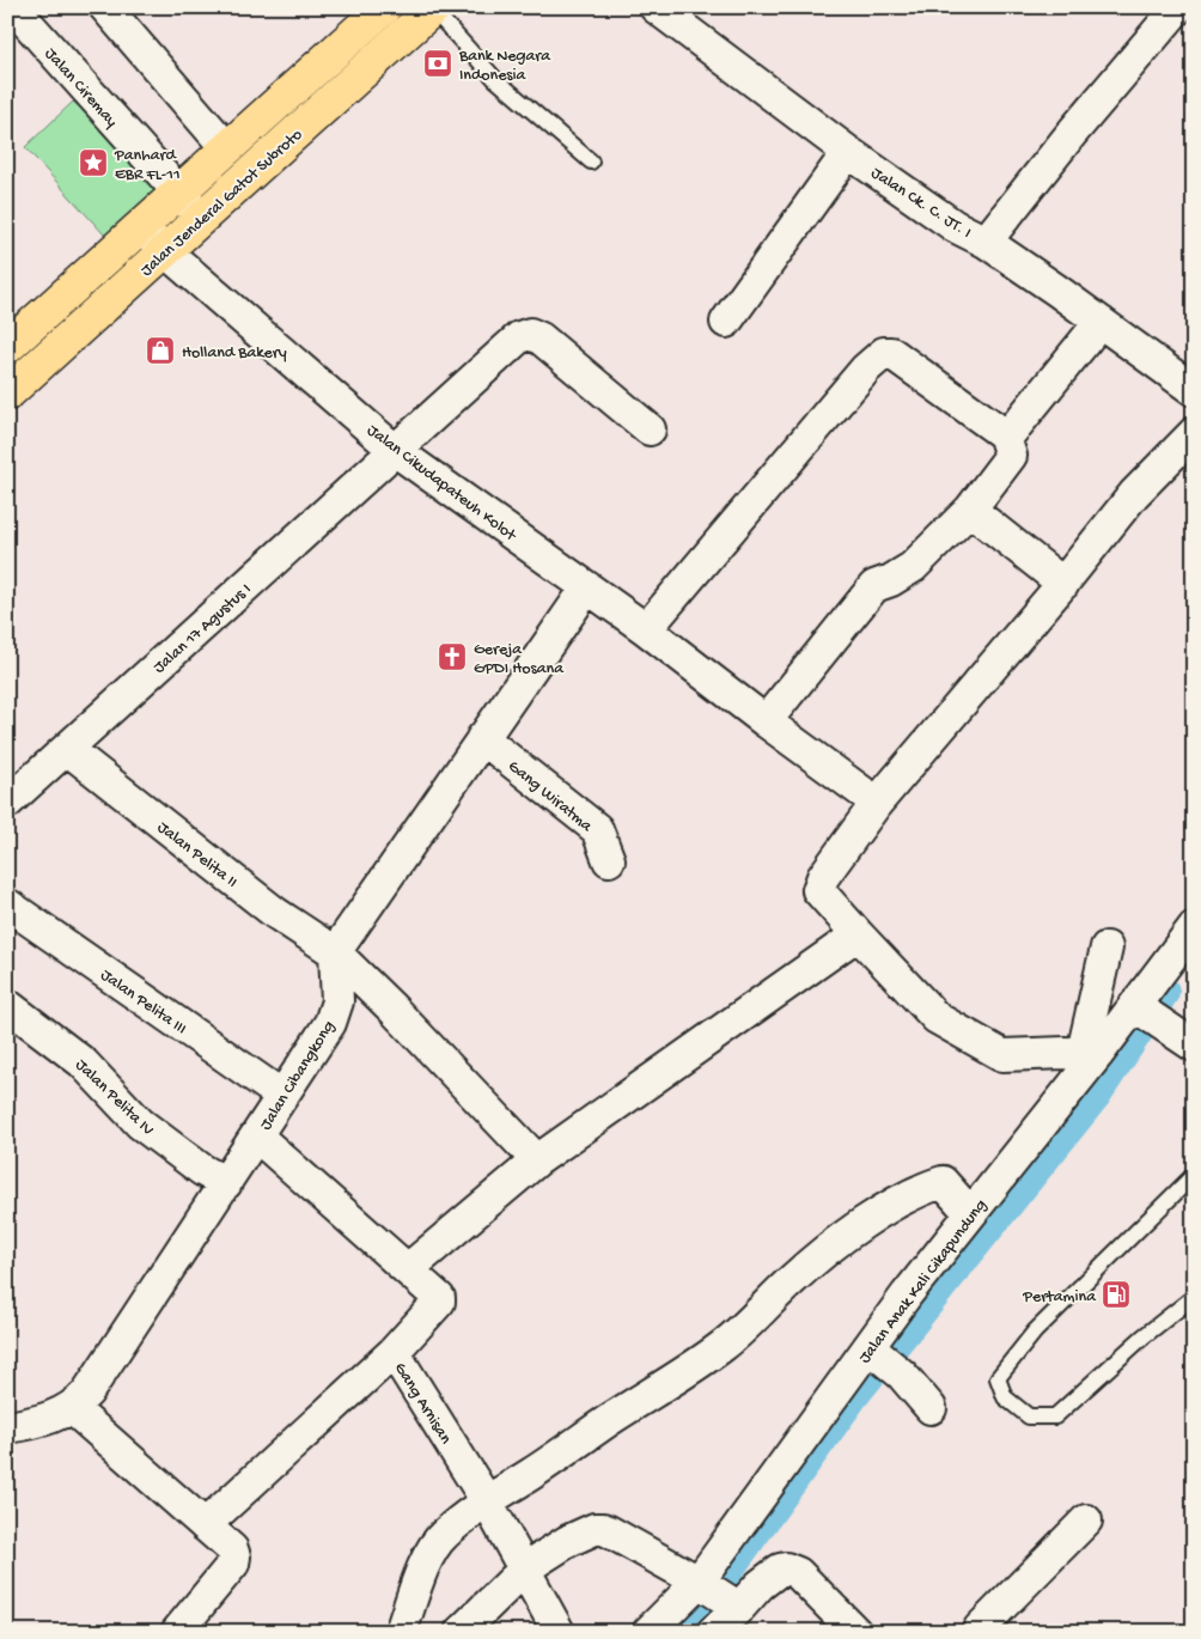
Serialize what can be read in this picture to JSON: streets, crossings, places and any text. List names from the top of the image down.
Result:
{
  "streets": {
    "main road": ["Jalan Jenderal Gatot Subroto"],
    "street": [
      "Jalan Ciremay",
      "Jalan Ck. C. JT. I",
      "Jalan Cikudapateuh Kolot",
      "Jalan 17 Agustus I",
      "Gang Wiratma",
      "Jalan Pelita II",
      "Jalan Pelita III",
      "Jalan Cibangkong",
      "Jalan Pelita IV",
      "Jalan Anak Kali Cikapundung",
      "Gang Arnisan"
    ]
  },
  "crossings": [
    ["Jalan Ciremay", "Jalan Jenderal Gatot Subroto"],
    ["Jalan Jenderal Gatot Subroto", "Jalan Cikudapateuh Kolot"],
    ["Jalan Cikudapateuh Kolot", "Jalan 17 Agustus I"],
    ["Jalan 17 Agustus I", "Jalan Pelita II"],
    ["Jalan Pelita II", "Jalan Cibangkong"],
    ["Jalan Pelita III", "Jalan Cibangkong"],
    ["Jalan Cibangkong", "Jalan Pelita IV"],
    ["Jalan Cibangkong", "Gang Arnisan"]
  ],
  "places": {
    "bank": ["Bank Negara Indonesia"],
    "place": ["Panhard EBR FL-11"],
    "shop": ["Holland Bakery"],
    "church": ["Gereja GPDI Hosana"],
    "fuel station": ["Pertamina"]
  }
}
